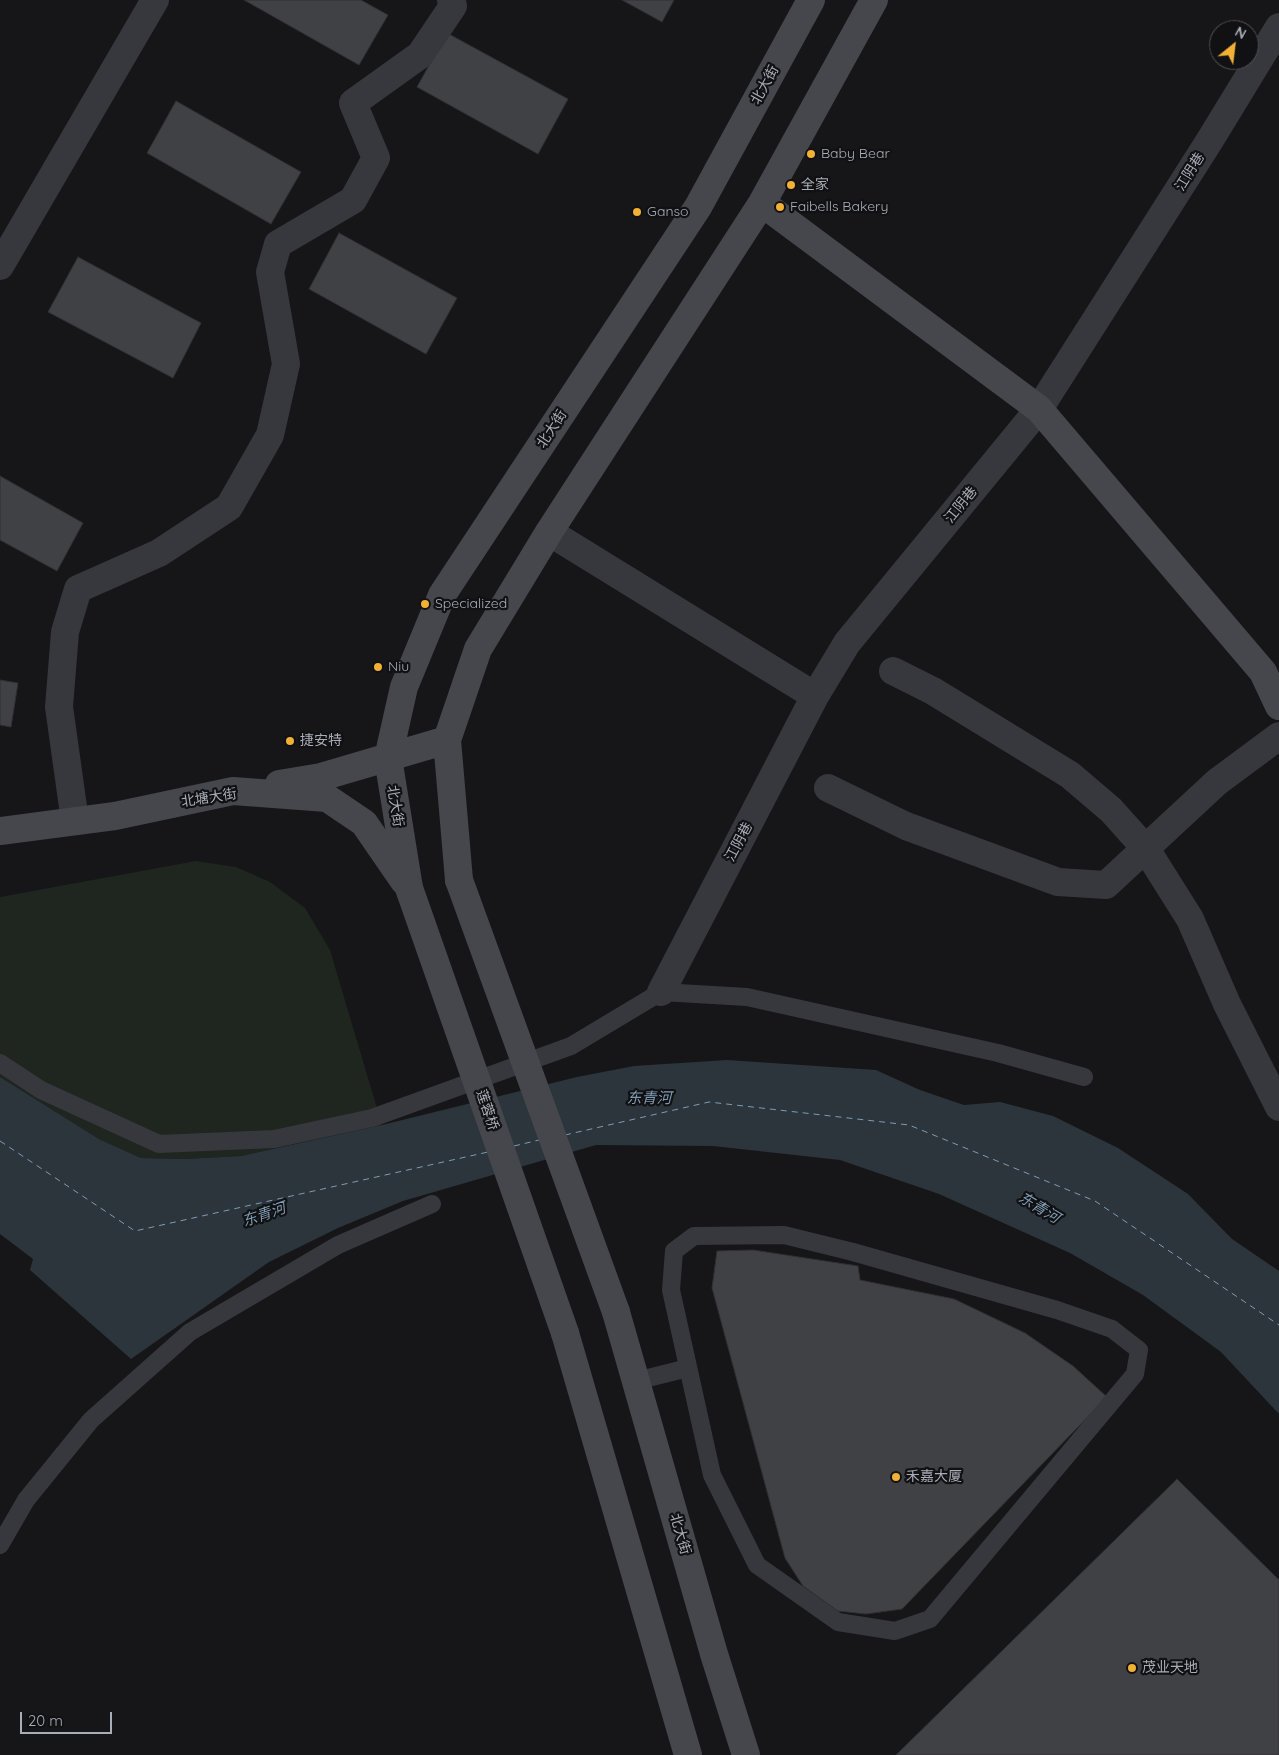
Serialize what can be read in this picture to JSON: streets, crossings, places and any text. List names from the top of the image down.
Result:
{
  "streets": {
    "main road": ["北大街", "北塘大街", "莲蓉桥"],
    "street": ["江阴巷"]
  },
  "crossings": [
    ["北大街", "北塘大街"],
    ["北大街", "莲蓉桥"],
    ["北塘大街", "莲蓉桥"]
  ],
  "water": ["东青河"],
  "places": [
    "Baby Bear",
    "全家",
    "Faibells Bakery",
    "Ganso",
    "Specialized",
    "Niu",
    "捷安特",
    "禾嘉大厦",
    "茂业天地"
  ],
  "scale_bar": "20 m",
  "north": "top right"
}
